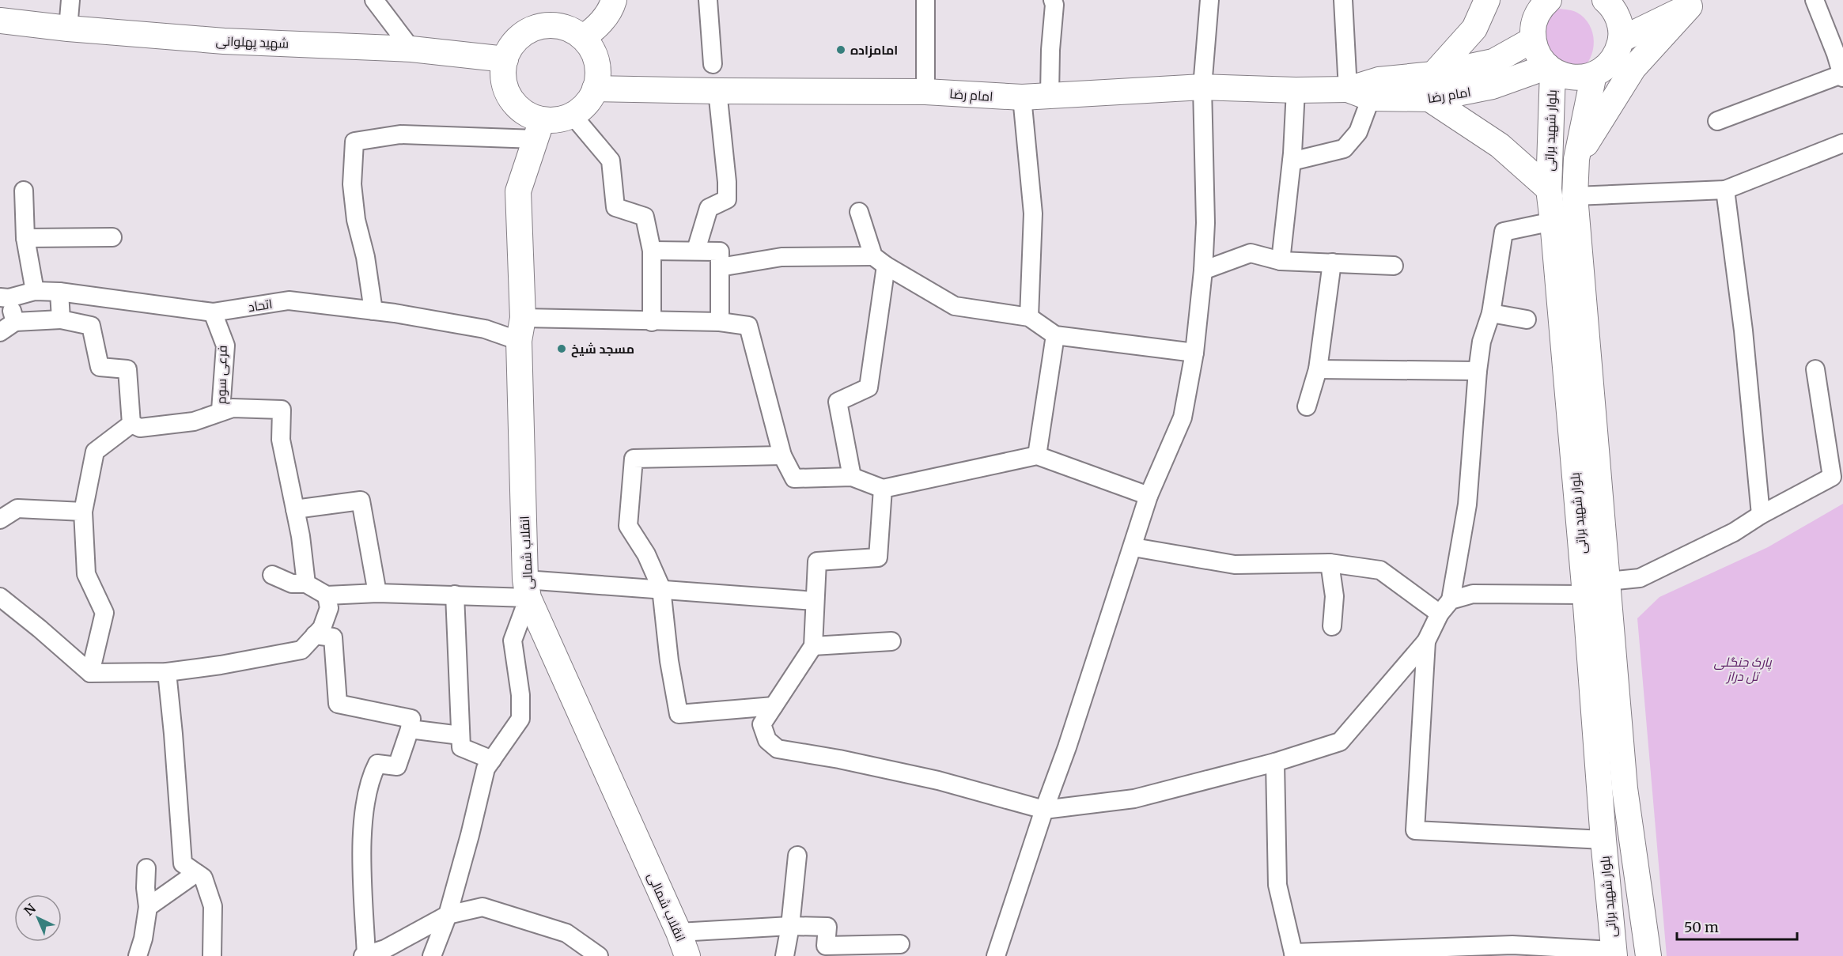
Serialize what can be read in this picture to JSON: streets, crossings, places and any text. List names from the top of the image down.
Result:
{
  "streets": {
    "main road": [
      "شهید پهلوانی",
      "امام رضا",
      "بلوار شهید براتی",
      "انقلاب شمالی"
    ],
    "street": ["اتحاد", "فرعی سوم"]
  },
  "crossings": [
    ["شهید پهلوانی", "امام رضا"],
    ["شهید پهلوانی", "انقلاب شمالی"],
    ["امام رضا", "بلوار شهید براتی"],
    ["امام رضا", "انقلاب شمالی"],
    ["اتحاد", "فرعی سوم"],
    ["اتحاد", "انقلاب شمالی"]
  ],
  "parks": ["پارک جنگلی تل دراز"],
  "places": ["امامزاده", "مسجد شیخ"],
  "scale_bar": "50 m",
  "north": "top left"
}
